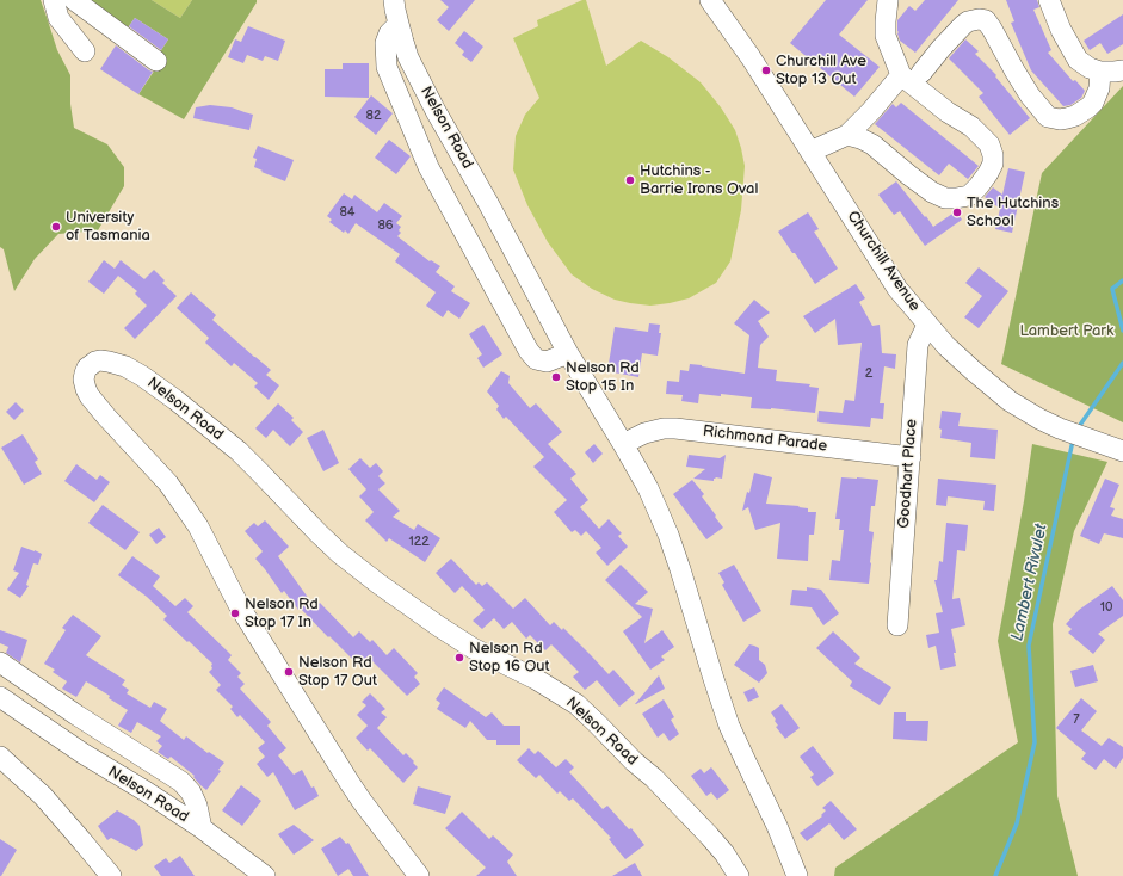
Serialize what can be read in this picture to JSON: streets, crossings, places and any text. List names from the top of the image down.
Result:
{
  "streets": {
    "street": [
      "Nelson Road",
      "Churchill Avenue",
      "Richmond Parade",
      "Goodhart Place"
    ]
  },
  "crossings": [
    ["Nelson Road", "Richmond Parade"],
    ["Churchill Avenue", "Goodhart Place"],
    ["Richmond Parade", "Goodhart Place"]
  ],
  "water": ["Lambert Rivulet"],
  "parks": ["Lambert Park"],
  "places": [
    "Churchill Ave Stop 13 Out",
    "Hutchins - Barrie Irons Oval",
    "The Hutchins School",
    "University of Tasmania",
    "Nelson Rd Stop 15 In",
    "Nelson Rd Stop 17 In",
    "Nelson Rd Stop 16 Out",
    "Nelson Rd Stop 17 Out"
  ],
  "house_numbers": [
    "82",
    "84",
    "86",
    "2",
    "122",
    "10",
    "7"
  ]
}
